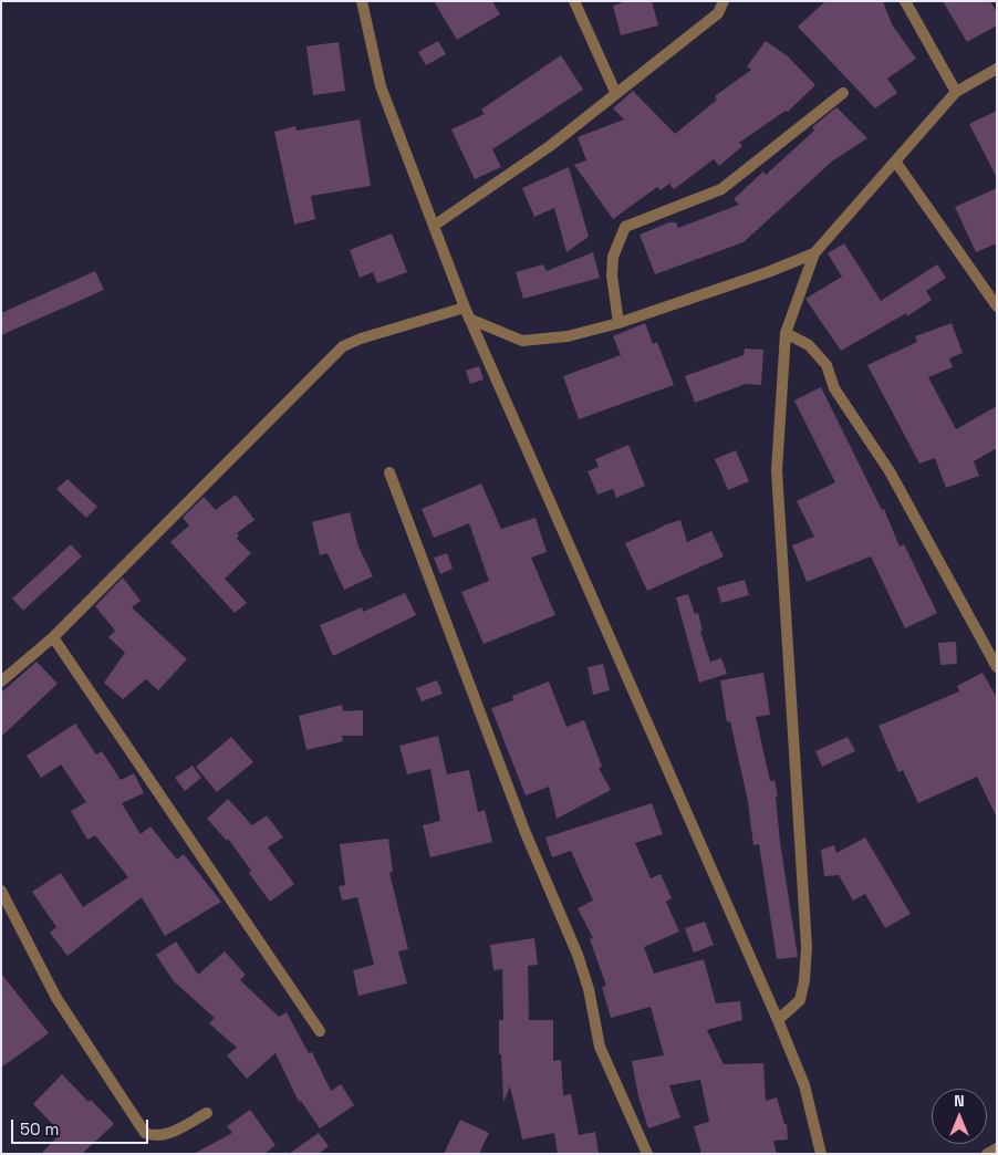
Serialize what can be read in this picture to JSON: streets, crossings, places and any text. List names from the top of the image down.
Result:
{
  "scale_bar": "50 m",
  "north": "top"
}
